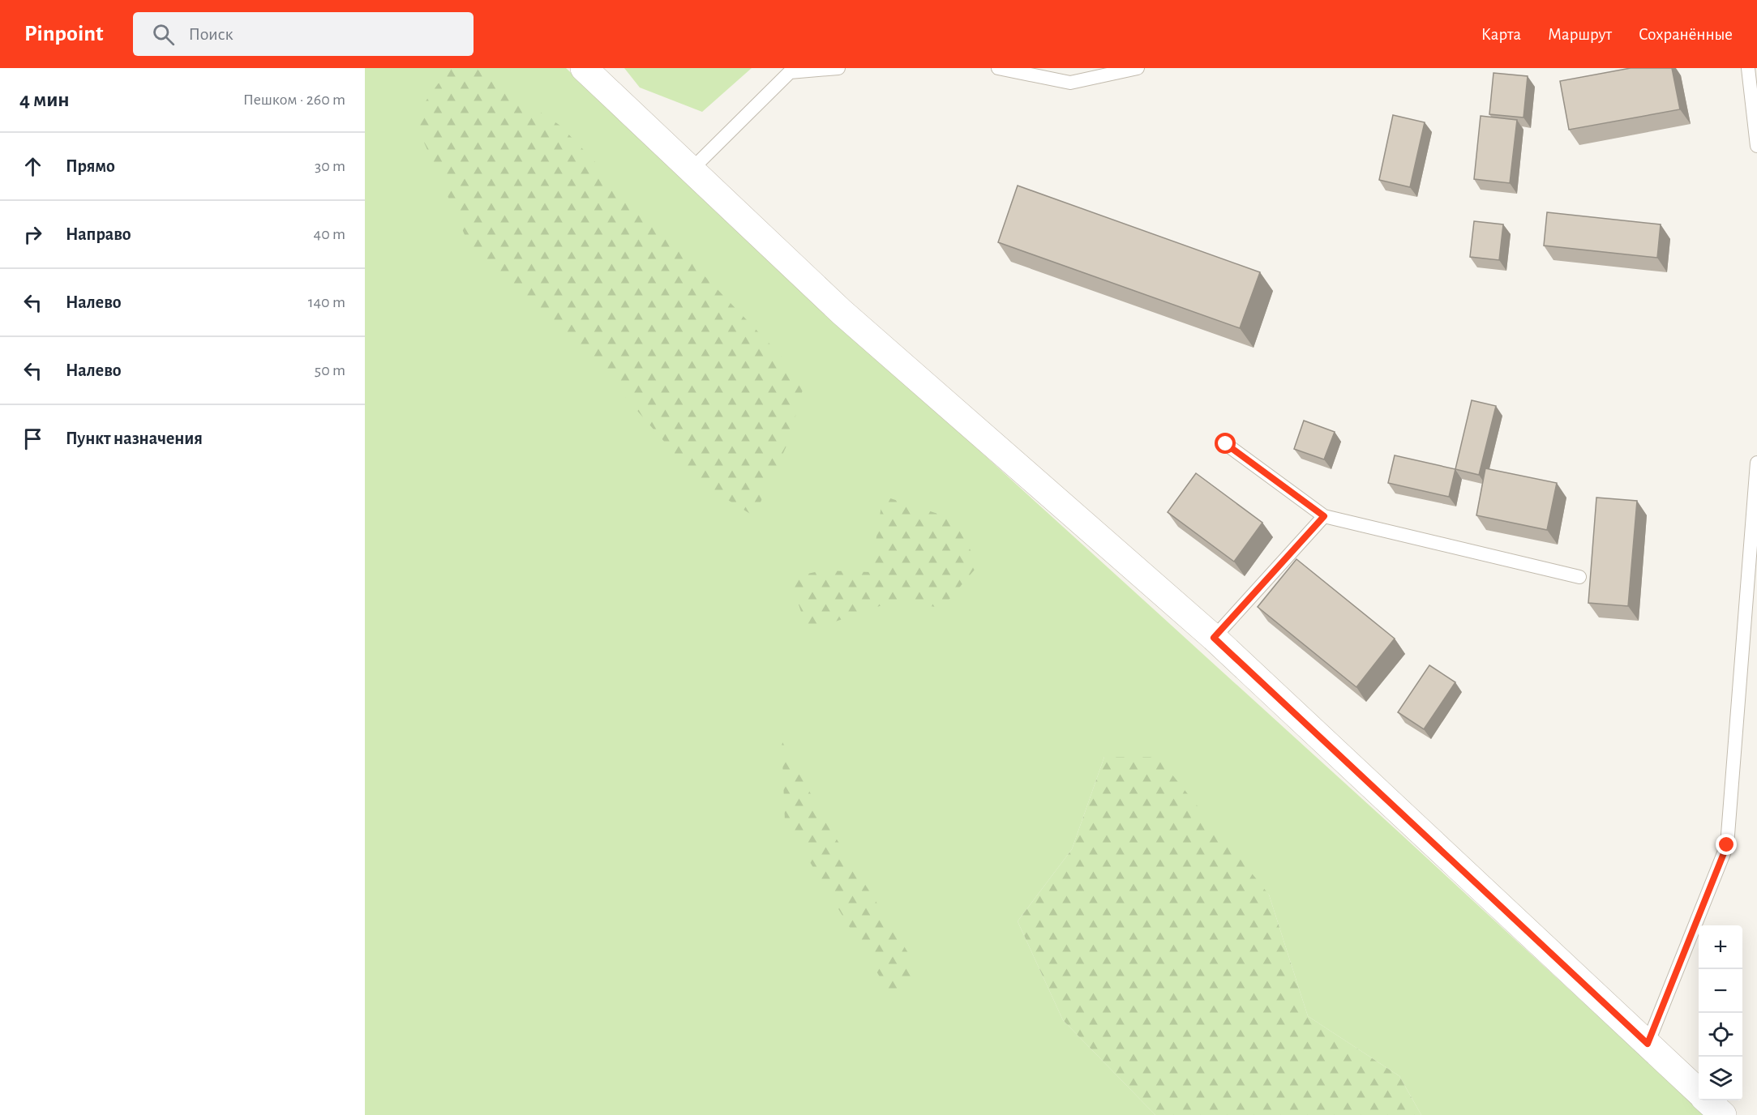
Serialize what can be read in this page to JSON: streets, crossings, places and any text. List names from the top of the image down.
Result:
{
  "page": {
    "header": "Pinpoint",
    "search": "Поиск",
    "nav": ["Карта", "Маршрут", "Сохранённые"],
    "heading": ["4 мин", "Пешком · 260 m"],
    "list": [
      ["Прямо", "30 m"],
      ["Направо", "40 m"],
      ["Налево", "140 m"],
      ["Налево", "50 m"],
      "Пункт назначения"
    ],
    "map_buttons": ["+", "−"]
  }
}
